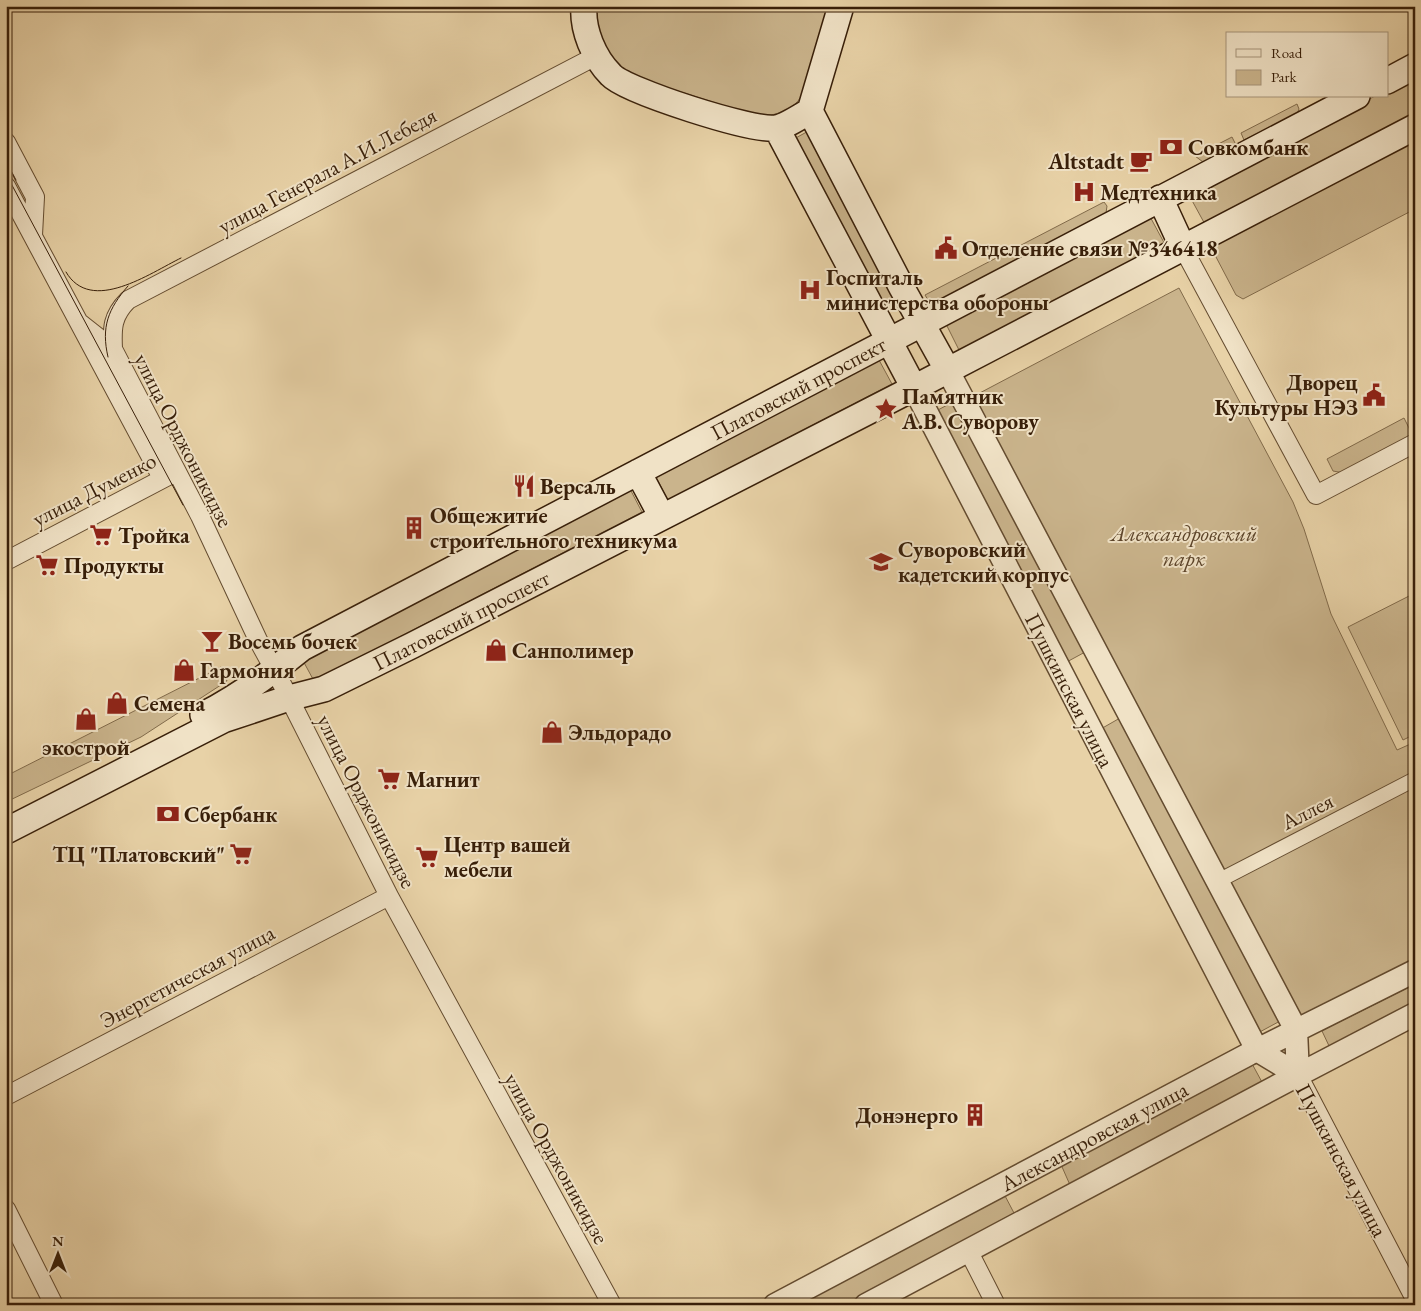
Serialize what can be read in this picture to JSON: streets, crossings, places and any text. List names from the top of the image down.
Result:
{
  "streets": {
    "main road": ["Платовский проспект", "Пушкинская улица"],
    "street": [
      "улица Генерала А.И.Лебедя",
      "улица Орджоникидзе",
      "улица Думенко",
      "Аллея",
      "Энергетическая улица",
      "Александровская улица"
    ]
  },
  "crossings": [
    ["улица Генерала А.И.Лебедя", "улица Орджоникидзе"],
    ["Платовский проспект", "улица Орджоникидзе"],
    ["Платовский проспект", "Пушкинская улица"],
    ["улица Орджоникидзе", "улица Думенко"],
    ["улица Орджоникидзе", "Энергетическая улица"],
    ["Пушкинская улица", "Аллея"],
    ["Пушкинская улица", "Александровская улица"]
  ],
  "parks": ["Александровский парк"],
  "places": {
    "bank": ["Совкомбанк", "Сбербанк"],
    "cafe": ["Altstadt"],
    "hospital": ["Медтехника", "Госпиталь министерства обороны"],
    "public building": ["Отделение связи №346418", "Дворец Культуры НЭЗ"],
    "place": ["Памятник А.В. Суворову"],
    "restaurant": ["Версаль"],
    "building": ["Общежитие строительного техникума", "Донэнерго"],
    "supermarket": [
      "Тройка",
      "Продукты",
      "Магнит",
      "ТЦ \"Платовский\"",
      "Центр вашей мебели"
    ],
    "school or university": ["Суворовский кадетский корпус"],
    "bar": ["Восемь бочек"],
    "shop": [
      "Санполимер",
      "Гармония",
      "Семена",
      "экострой",
      "Эльдорадо"
    ]
  },
  "legend": ["Road", "Park"],
  "north": "top"
}
